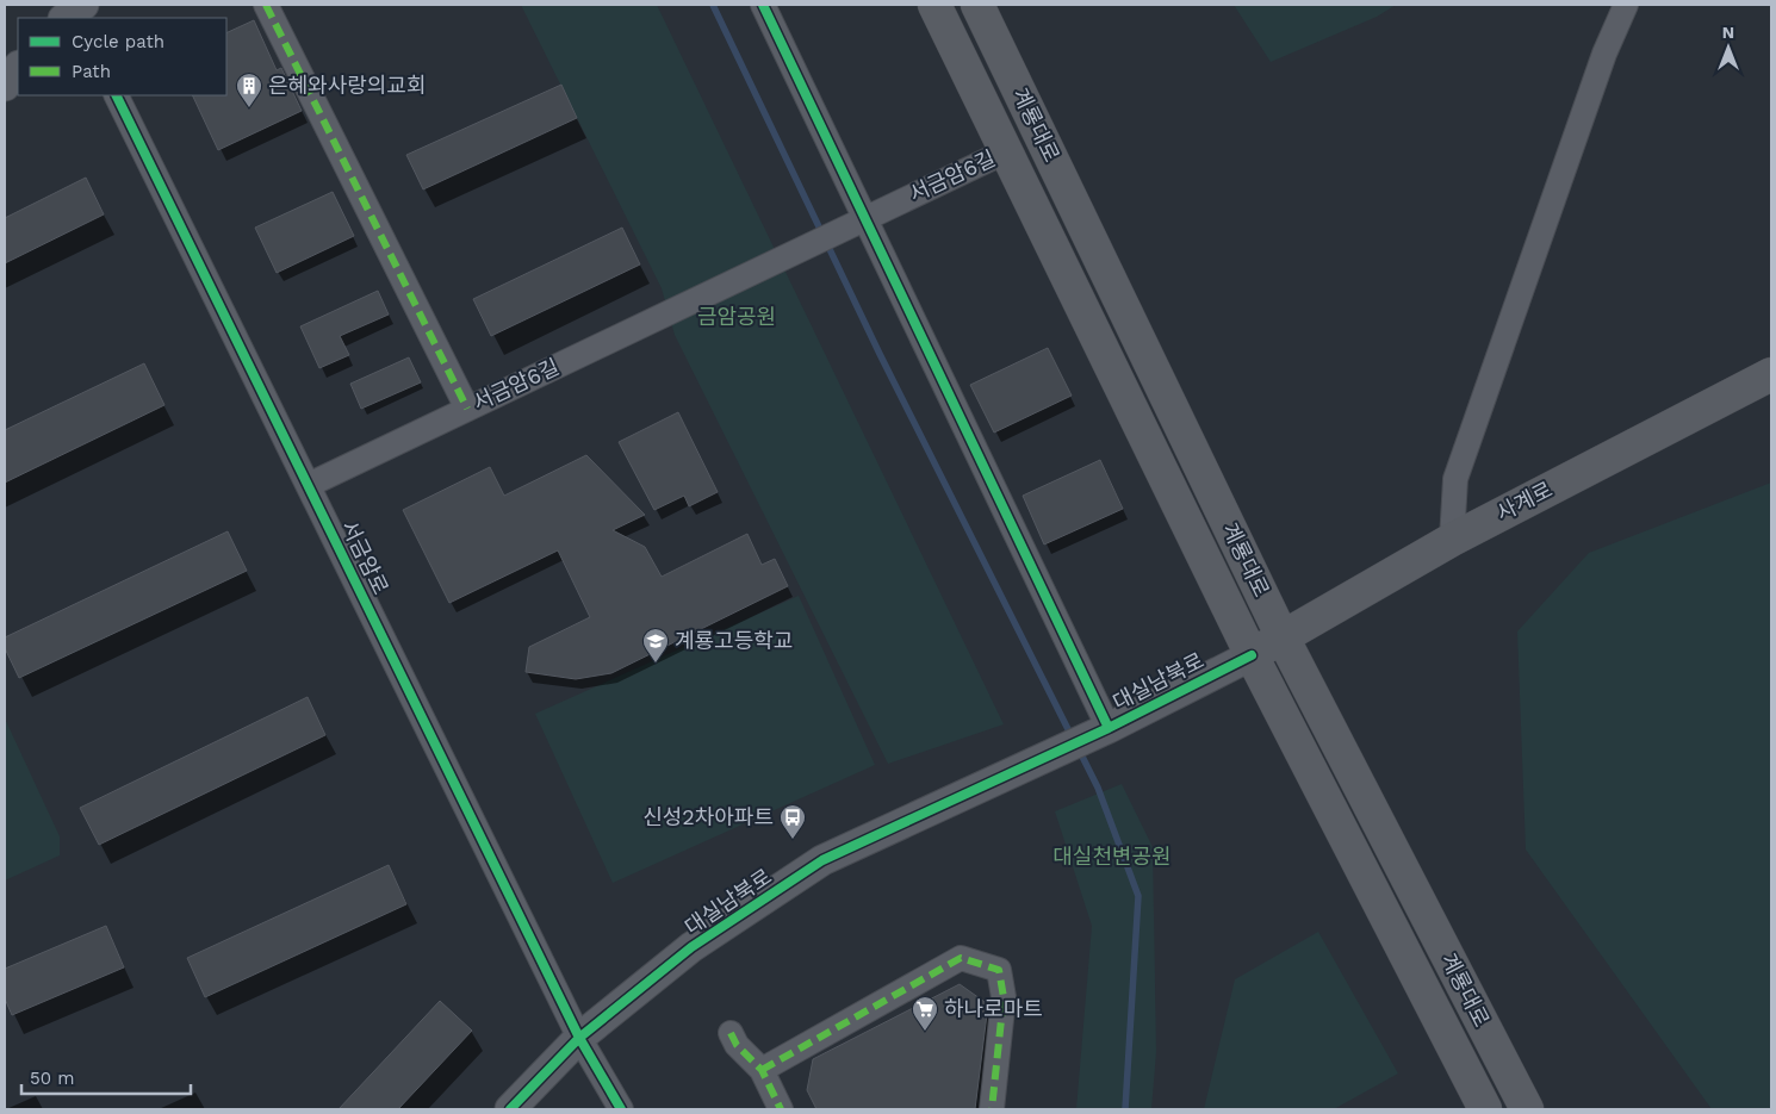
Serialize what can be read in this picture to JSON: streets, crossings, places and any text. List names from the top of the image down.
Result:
{
  "streets": {
    "main road": ["계룡대로", "사계로", "대실남북로"],
    "street": ["서금암6길", "서금암로"]
  },
  "crossings": [
    ["계룡대로", "서금암6길"],
    ["계룡대로", "사계로"],
    ["계룡대로", "대실남북로"],
    ["서금암6길", "서금암로"],
    ["사계로", "대실남북로"],
    ["서금암로", "대실남북로"]
  ],
  "parks": ["금암공원", "대실천변공원"],
  "places": {
    "building": ["은혜와사랑의교회"],
    "school or university": ["계룡고등학교"],
    "bus stop": ["신성2차아파트"],
    "supermarket": ["하나로마트"]
  },
  "legend": ["Cycle path", "Path"],
  "scale_bar": "50 m",
  "north": "top"
}
